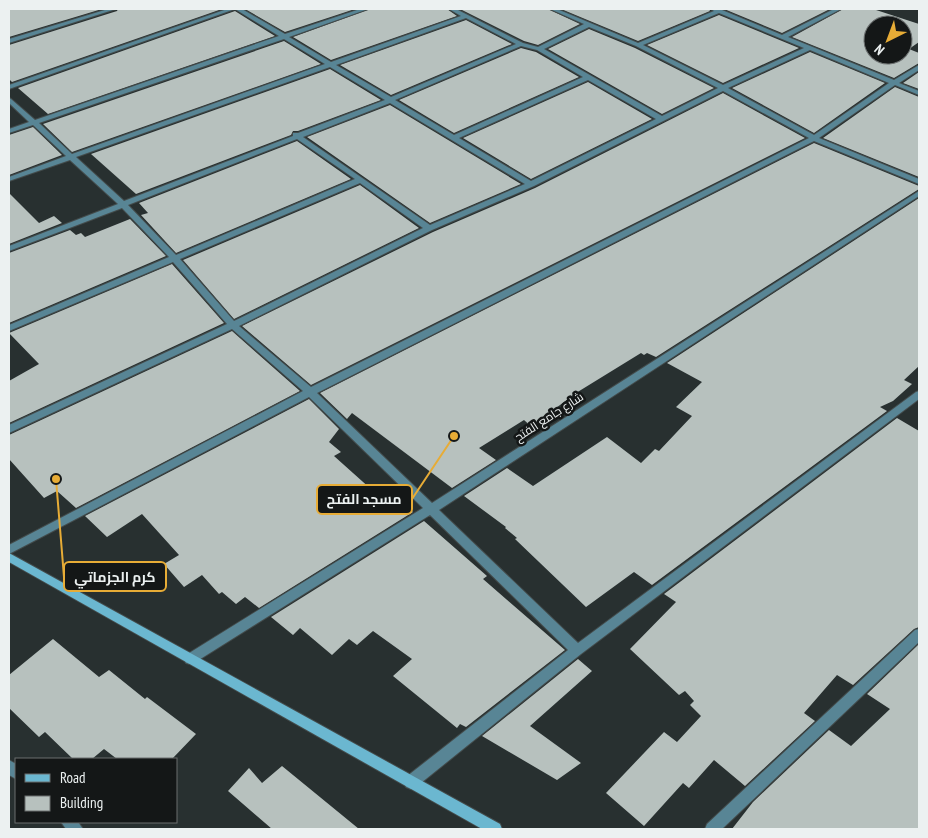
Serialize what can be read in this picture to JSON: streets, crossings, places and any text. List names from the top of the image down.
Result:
{
  "streets": {
    "street": ["شارع جامع الفتح"]
  },
  "places": ["مسجد الفتح", "كرم الجزماتي"],
  "legend": ["Road", "Building"],
  "north": "bottom left"
}
